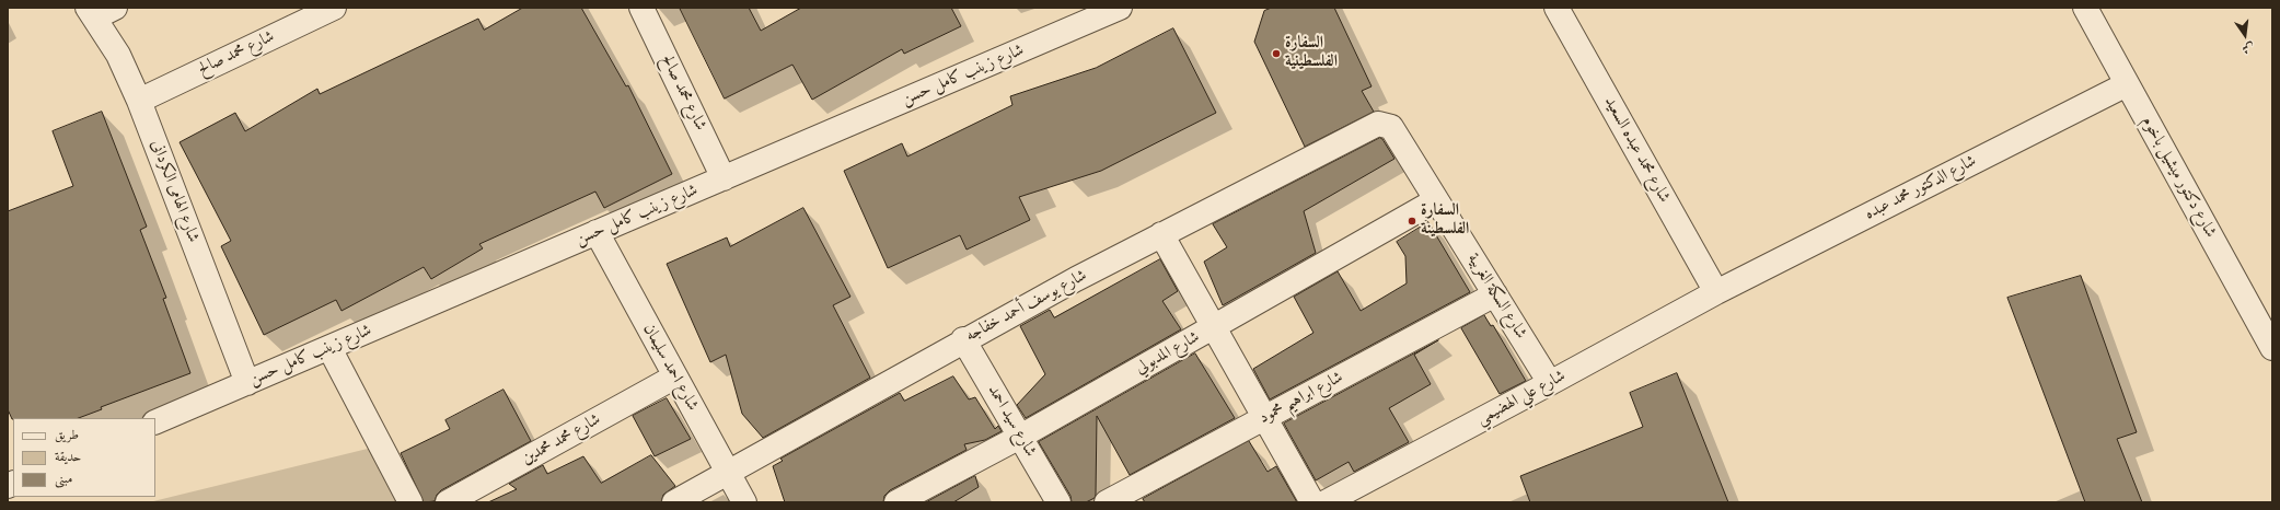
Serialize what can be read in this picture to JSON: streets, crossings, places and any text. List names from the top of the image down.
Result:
{
  "streets": {
    "street": [
      "شارع محمد صالح",
      "شارع زينب كامل حسن",
      "شارع محمد عبده السعيد",
      "شارع دكتور ميشيل باخوم",
      "شارع الدكتور محمد عبده",
      "شارع الهامى الكردانى",
      "شارع السكة الغربية",
      "شارع يوسف أحمد خفاجه",
      "شارع المدبولي",
      "شارع احمد سليمان",
      "شارع ابراهيم محمود",
      "شارع علي الهضيمي",
      "شارع سيد احمد",
      "شارع محمد محمدين"
    ]
  },
  "crossings": [
    ["شارع محمد صالح", "شارع زينب كامل حسن"],
    ["شارع محمد صالح", "شارع الهامى الكردانى"],
    ["شارع زينب كامل حسن", "شارع الهامى الكردانى"],
    ["شارع زينب كامل حسن", "شارع احمد سليمان"],
    ["شارع محمد عبده السعيد", "شارع الدكتور محمد عبده"],
    ["شارع محمد عبده السعيد", "شارع علي الهضيمي"],
    ["شارع دكتور ميشيل باخوم", "شارع الدكتور محمد عبده"],
    ["شارع الدكتور محمد عبده", "شارع علي الهضيمي"],
    ["شارع السكة الغربية", "شارع يوسف أحمد خفاجه"],
    ["شارع السكة الغربية", "شارع المدبولي"],
    ["شارع السكة الغربية", "شارع ابراهيم محمود"],
    ["شارع السكة الغربية", "شارع علي الهضيمي"],
    ["شارع يوسف أحمد خفاجه", "شارع احمد سليمان"],
    ["شارع يوسف أحمد خفاجه", "شارع سيد احمد"],
    ["شارع المدبولي", "شارع سيد احمد"],
    ["شارع احمد سليمان", "شارع محمد محمدين"]
  ],
  "places": ["السفارة الفلسطينية", "السفارة الفلسطينة"],
  "legend": ["طريق", "حديقة", "مبنى"],
  "north": "bottom"
}
